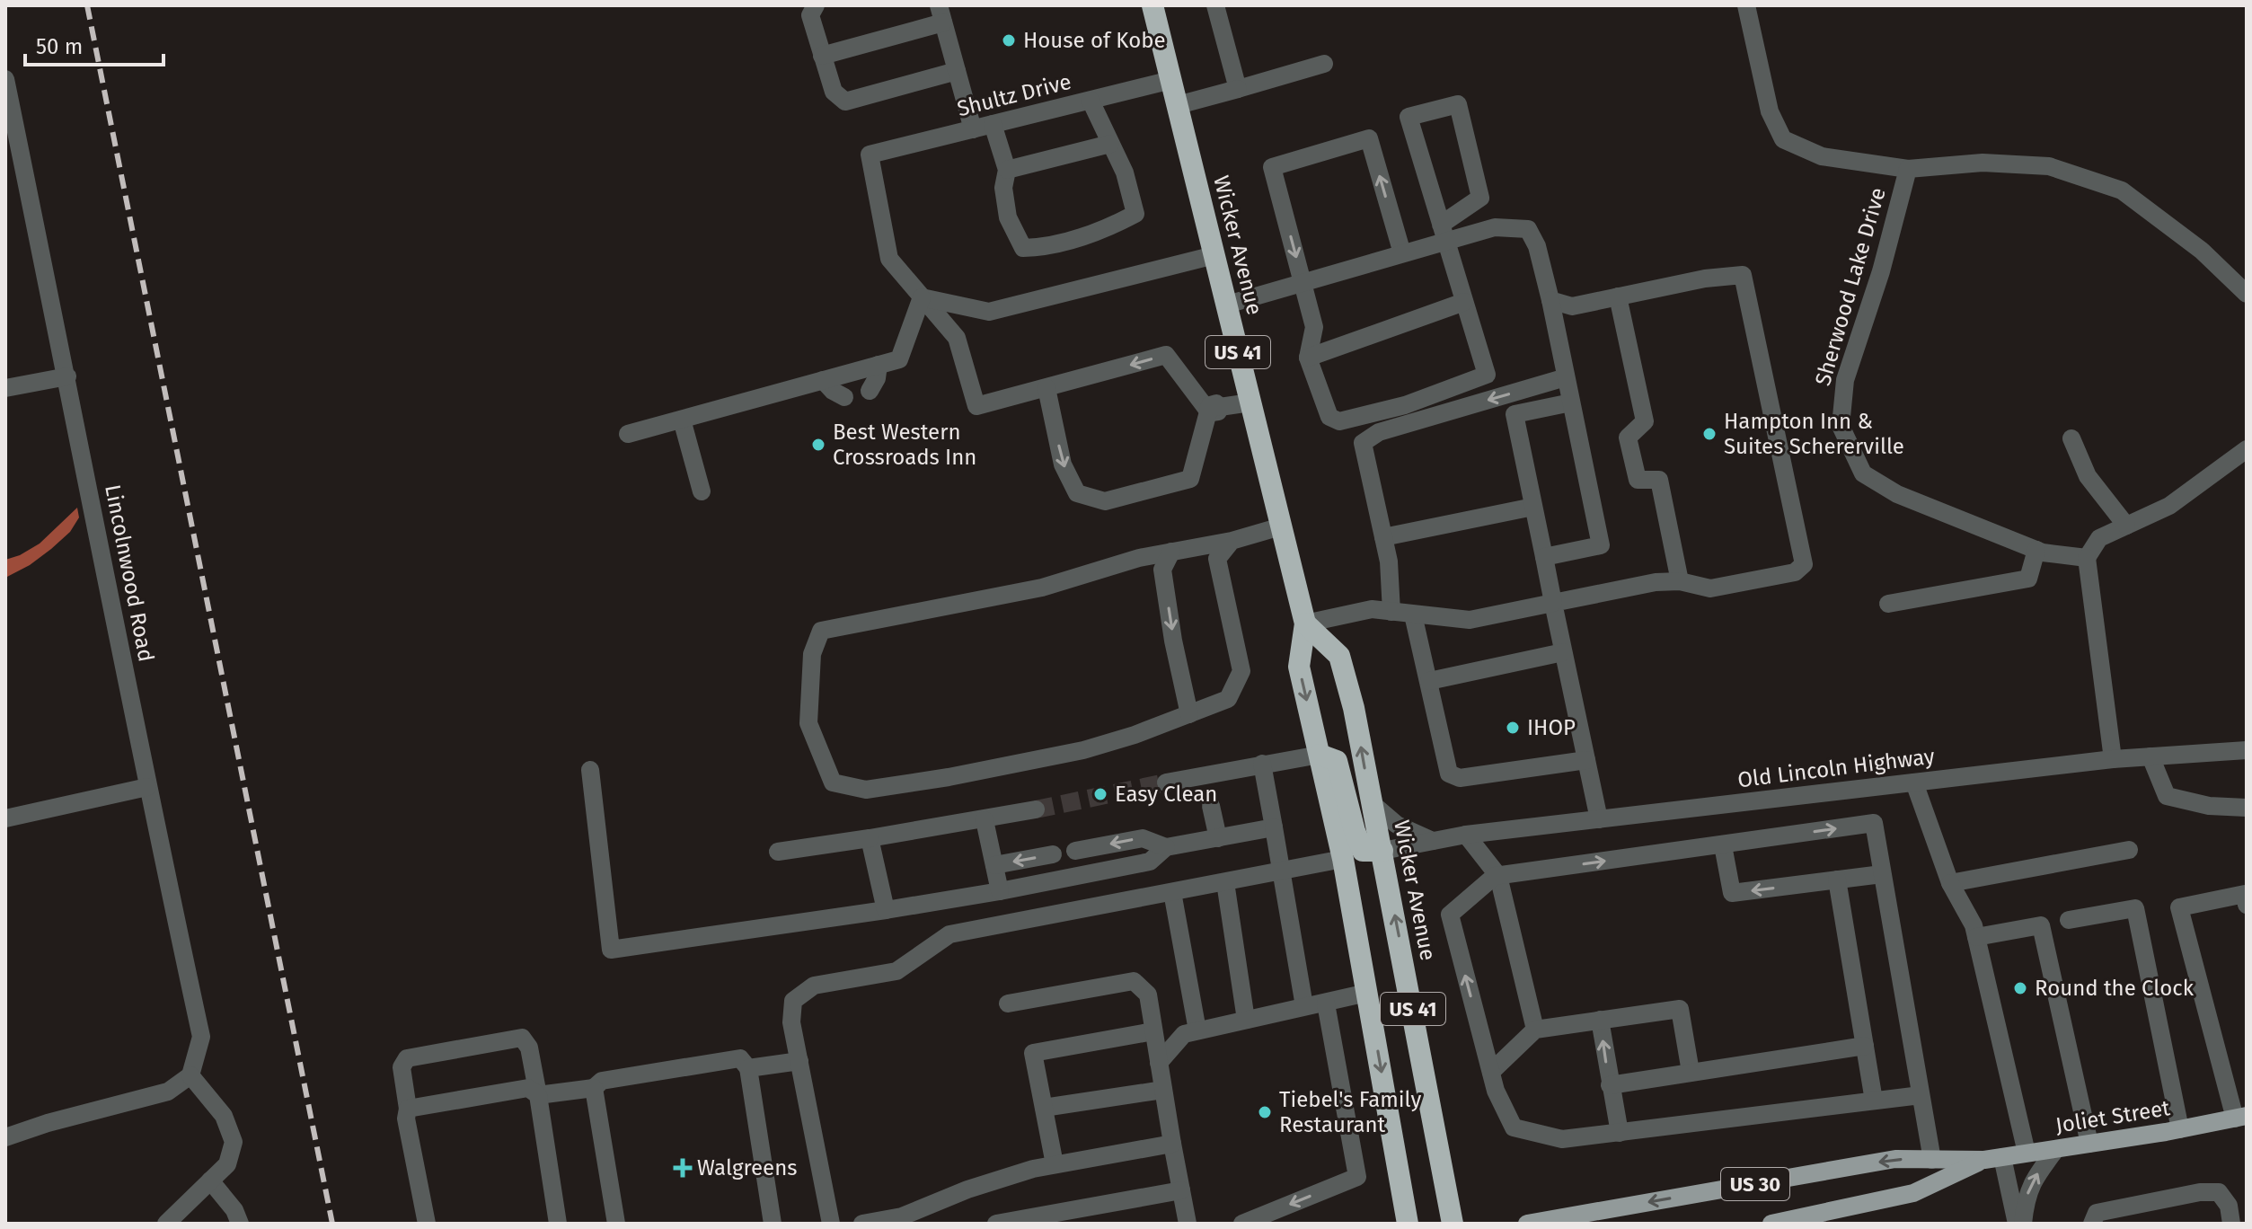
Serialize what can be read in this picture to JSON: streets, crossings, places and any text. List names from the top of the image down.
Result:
{
  "streets": {
    "highway": ["Wicker Avenue", "US 41"],
    "main road": ["Joliet Street", "US 30"],
    "street": [
      "Shultz Drive",
      "Sherwood Lake Drive",
      "Lincolnwood Road",
      "Old Lincoln Highway"
    ]
  },
  "crossings": [
    ["Shultz Drive", "Wicker Avenue"],
    ["Wicker Avenue", "Old Lincoln Highway"],
    ["Joliet Street", "US 30"]
  ],
  "places": {
    "other": [
      "House of Kobe",
      "Hampton Inn & Suites Schererville",
      "Best Western Crossroads Inn",
      "IHOP",
      "Easy Clean",
      "Round the Clock",
      "Tiebel's Family Restaurant"
    ],
    "health": ["Walgreens"]
  },
  "scale_bar": "50 m"
}
